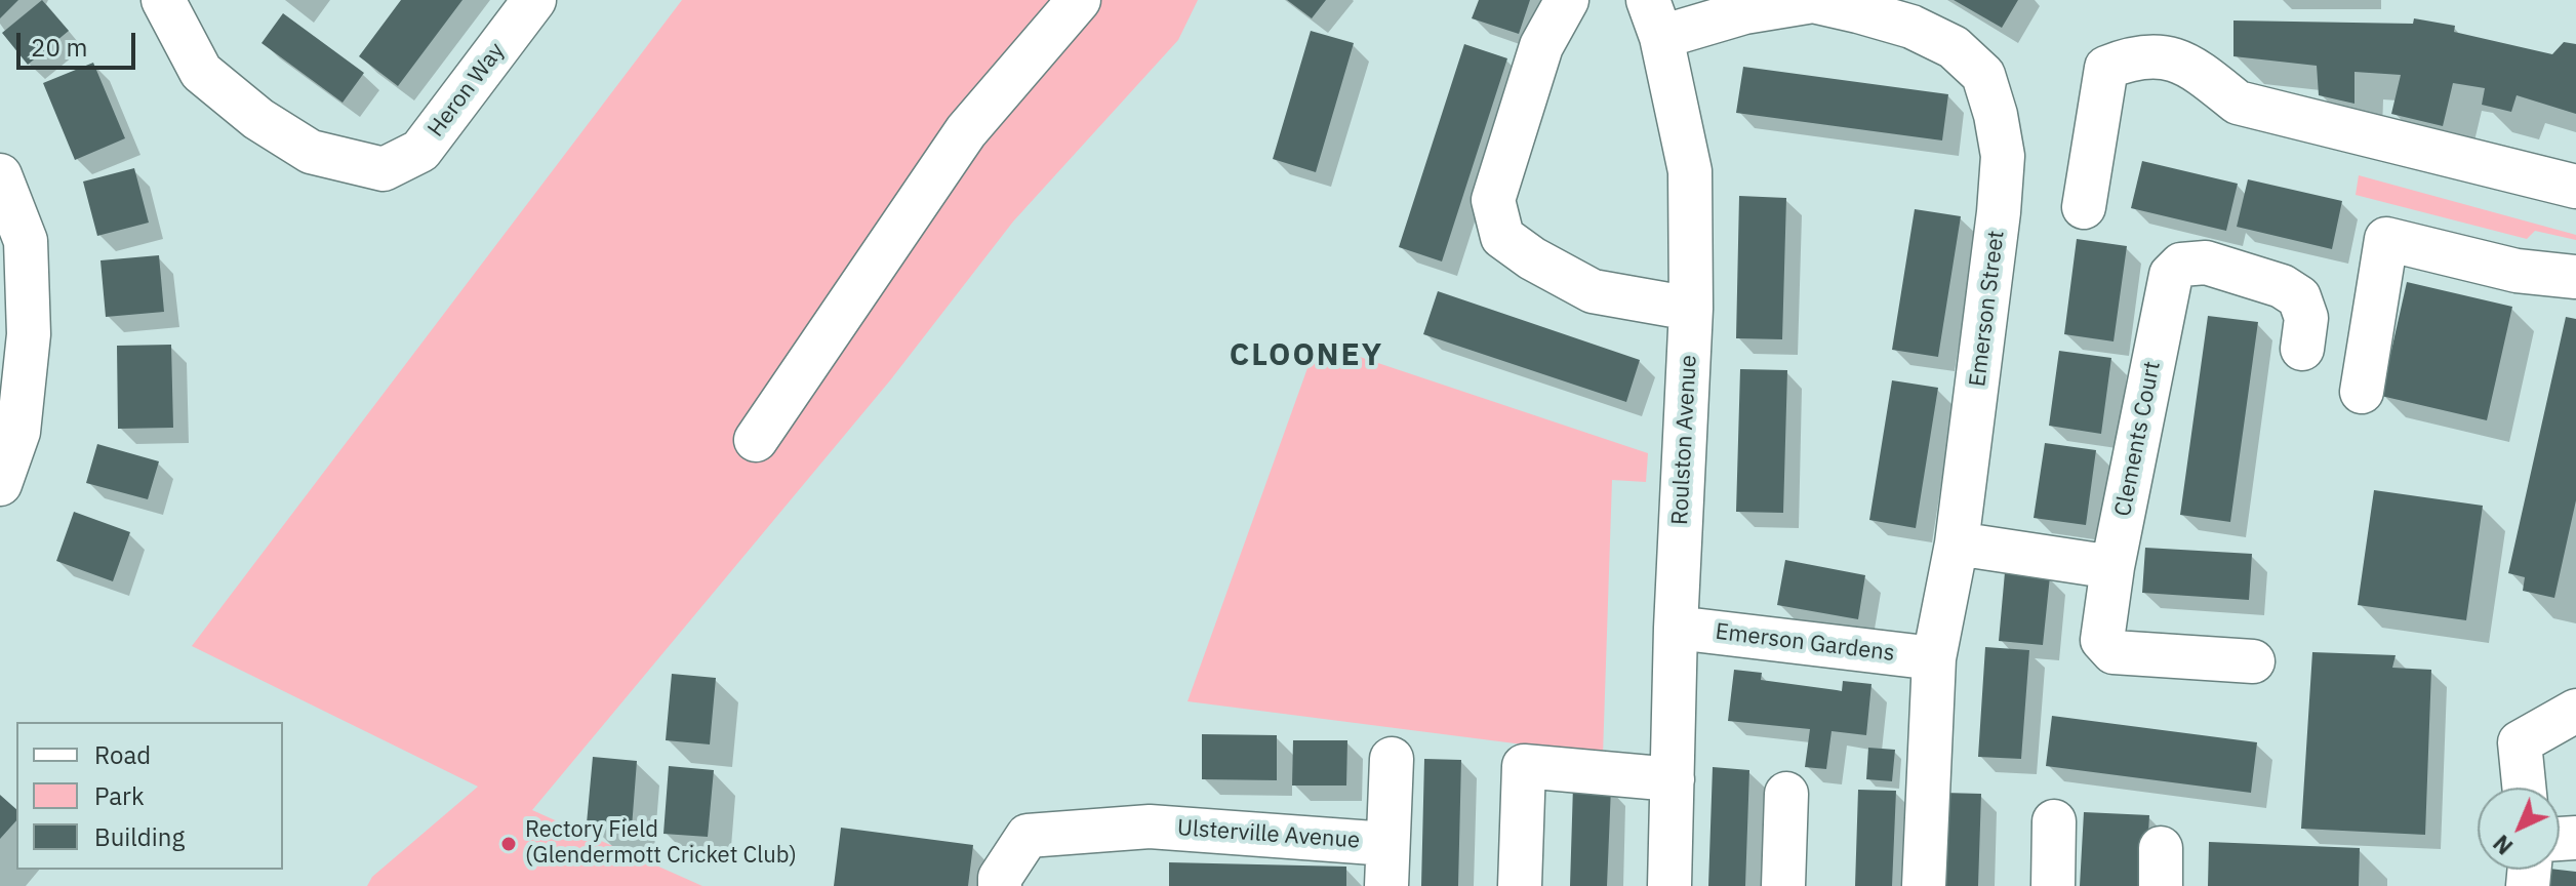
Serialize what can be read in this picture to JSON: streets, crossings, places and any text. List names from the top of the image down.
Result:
{
  "streets": {
    "street": [
      "Heron Way",
      "Emerson Street",
      "Clements Court",
      "Roulston Avenue",
      "Emerson Gardens",
      "Ulsterville Avenue"
    ]
  },
  "crossings": [
    ["Emerson Street", "Roulston Avenue"],
    ["Emerson Street", "Emerson Gardens"],
    ["Roulston Avenue", "Emerson Gardens"]
  ],
  "districts": ["CLOONEY"],
  "places": ["Rectory Field (Glendermott Cricket Club)"],
  "legend": ["Road", "Park", "Building"],
  "scale_bar": "20 m",
  "north": "bottom left"
}
